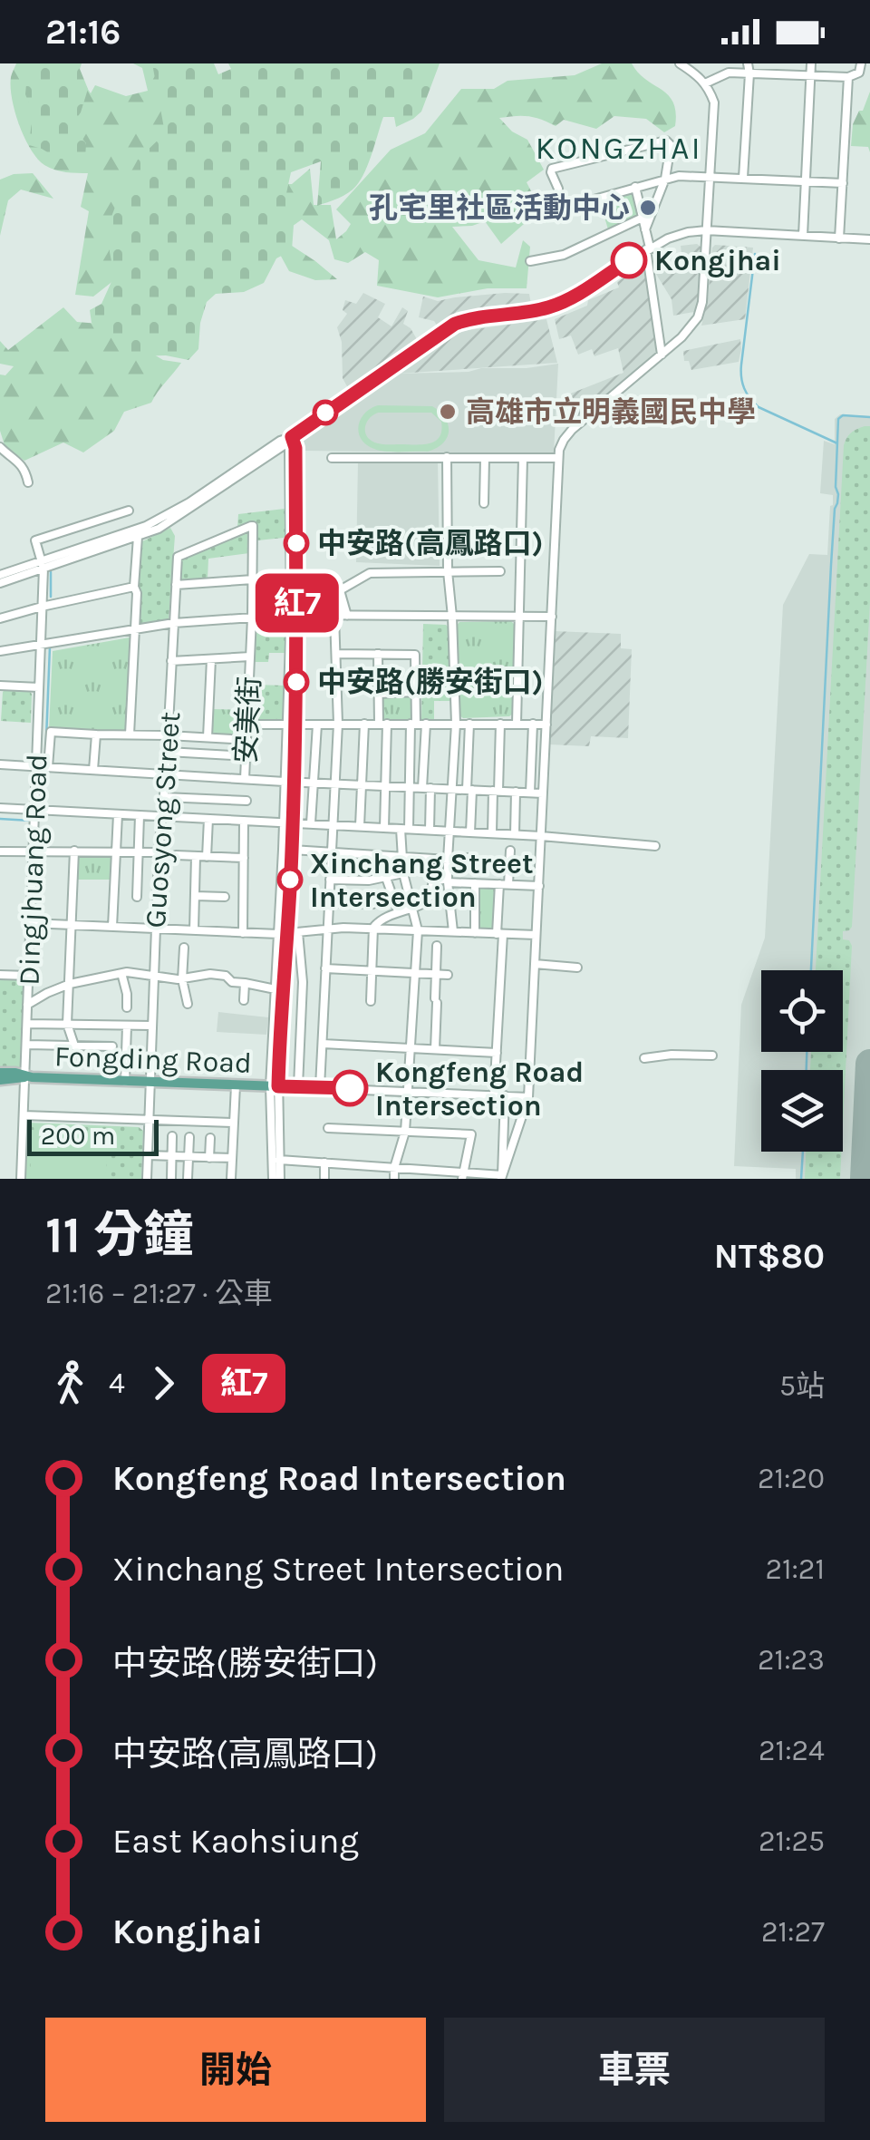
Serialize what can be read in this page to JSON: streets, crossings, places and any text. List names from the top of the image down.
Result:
{
  "streets": {
    "main road": ["Fongding Road"],
    "street": ["安美街", "Guosyong Street", "Dingjhuang Road"]
  },
  "crossings": [
    ["安美街", "Guosyong Street"],
    ["Guosyong Street", "Fongding Road"],
    ["Dingjhuang Road", "Fongding Road"]
  ],
  "districts": ["KONGZHAI"],
  "places": [
    "孔宅里社區活動中心",
    "Kongjhai",
    "高雄市立明義國民中學",
    "中安路(高鳳路口)",
    "中安路(勝安街口)",
    "Xinchang Street Intersection",
    "Kongfeng Road Intersection"
  ],
  "lines": ["bus line 紅7"],
  "scale_bar": "200 m",
  "page": {
    "status": "21:16",
    "on_map": "紅7",
    "scale": "200 m",
    "heading": ["11 分鐘", "21:16 – 21:27 · 公車", "NT$80"],
    "legs": ["4", "紅7", "5站"],
    "list": [
      {
        "name": "Kongfeng Road Intersection",
        "value": "21:20"
      },
      {
        "name": "Xinchang Street Intersection",
        "value": "21:21"
      },
      {
        "name": "中安路(勝安街口)",
        "value": "21:23"
      },
      {
        "name": "中安路(高鳳路口)",
        "value": "21:24"
      },
      {
        "name": "East Kaohsiung",
        "value": "21:25"
      },
      {
        "name": "Kongjhai",
        "value": "21:27"
      }
    ],
    "buttons": ["開始", "車票"]
  }
}
